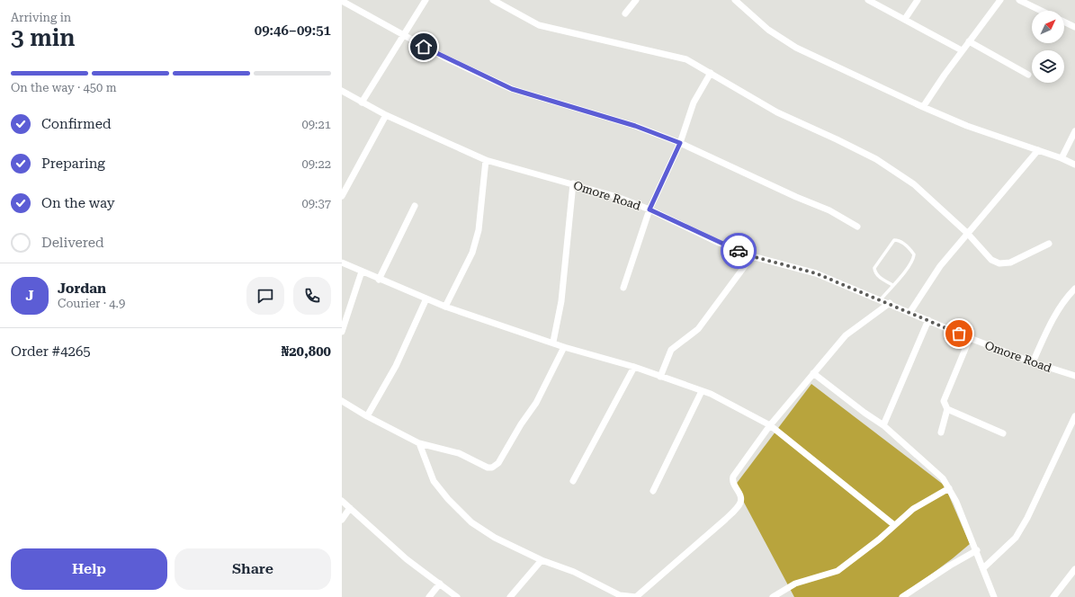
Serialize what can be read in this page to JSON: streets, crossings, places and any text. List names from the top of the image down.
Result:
{
  "streets": {
    "street": ["Omore Road"]
  },
  "north": "top right",
  "page": {
    "heading": ["3 min", "Arriving in", "09:46–09:51"],
    "panel": [
      "Jordan",
      "Courier · 4.9",
      "Order #4265",
      "₦20,800"
    ],
    "bar": "On the way · 450 m",
    "list": [
      ["Confirmed", "09:21"],
      ["Preparing", "09:22"],
      ["On the way", "09:37"],
      "Delivered"
    ],
    "round": "J",
    "buttons": ["Help", "Share"]
  }
}
